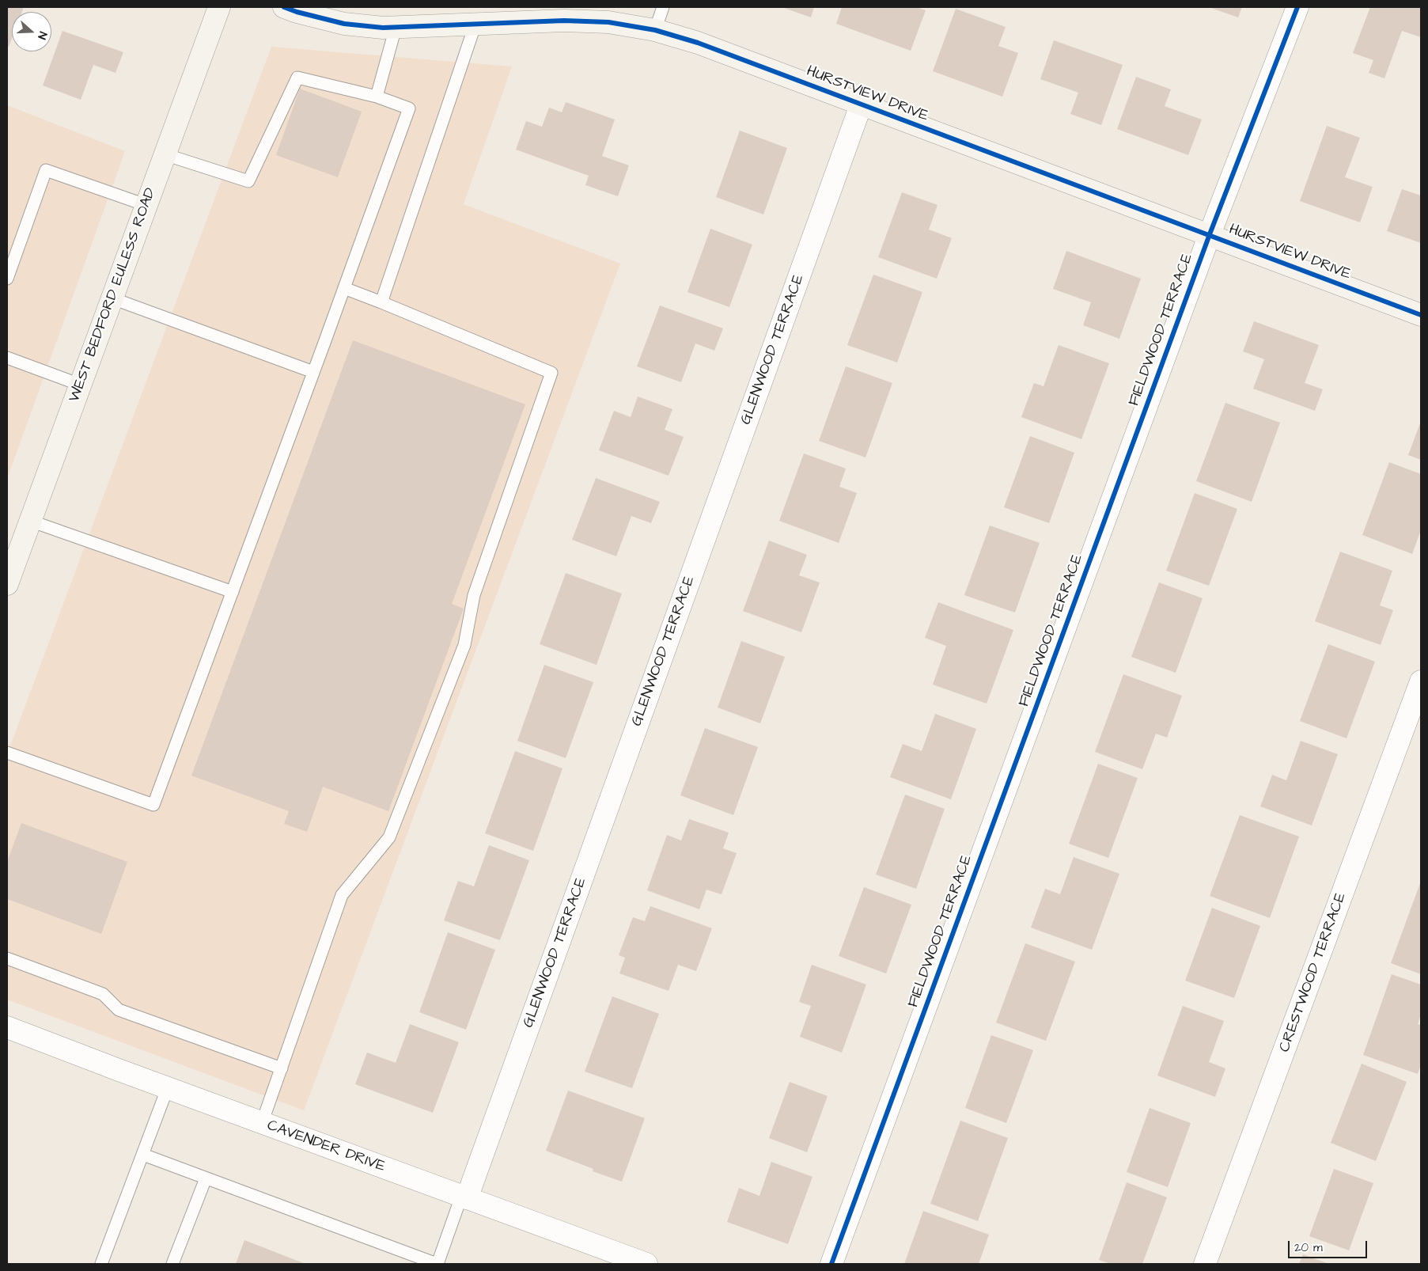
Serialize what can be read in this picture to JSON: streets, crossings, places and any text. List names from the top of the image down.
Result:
{
  "streets": {
    "street": [
      "HURSTVIEW DRIVE",
      "WEST BEDFORD EULESS ROAD",
      "FIELDWOOD TERRACE",
      "GLENWOOD TERRACE",
      "CRESTWOOD TERRACE",
      "CAVENDER DRIVE"
    ]
  },
  "crossings": [
    ["HURSTVIEW DRIVE", "FIELDWOOD TERRACE"],
    ["HURSTVIEW DRIVE", "GLENWOOD TERRACE"],
    ["GLENWOOD TERRACE", "CAVENDER DRIVE"]
  ],
  "scale_bar": "20 m",
  "north": "right"
}
